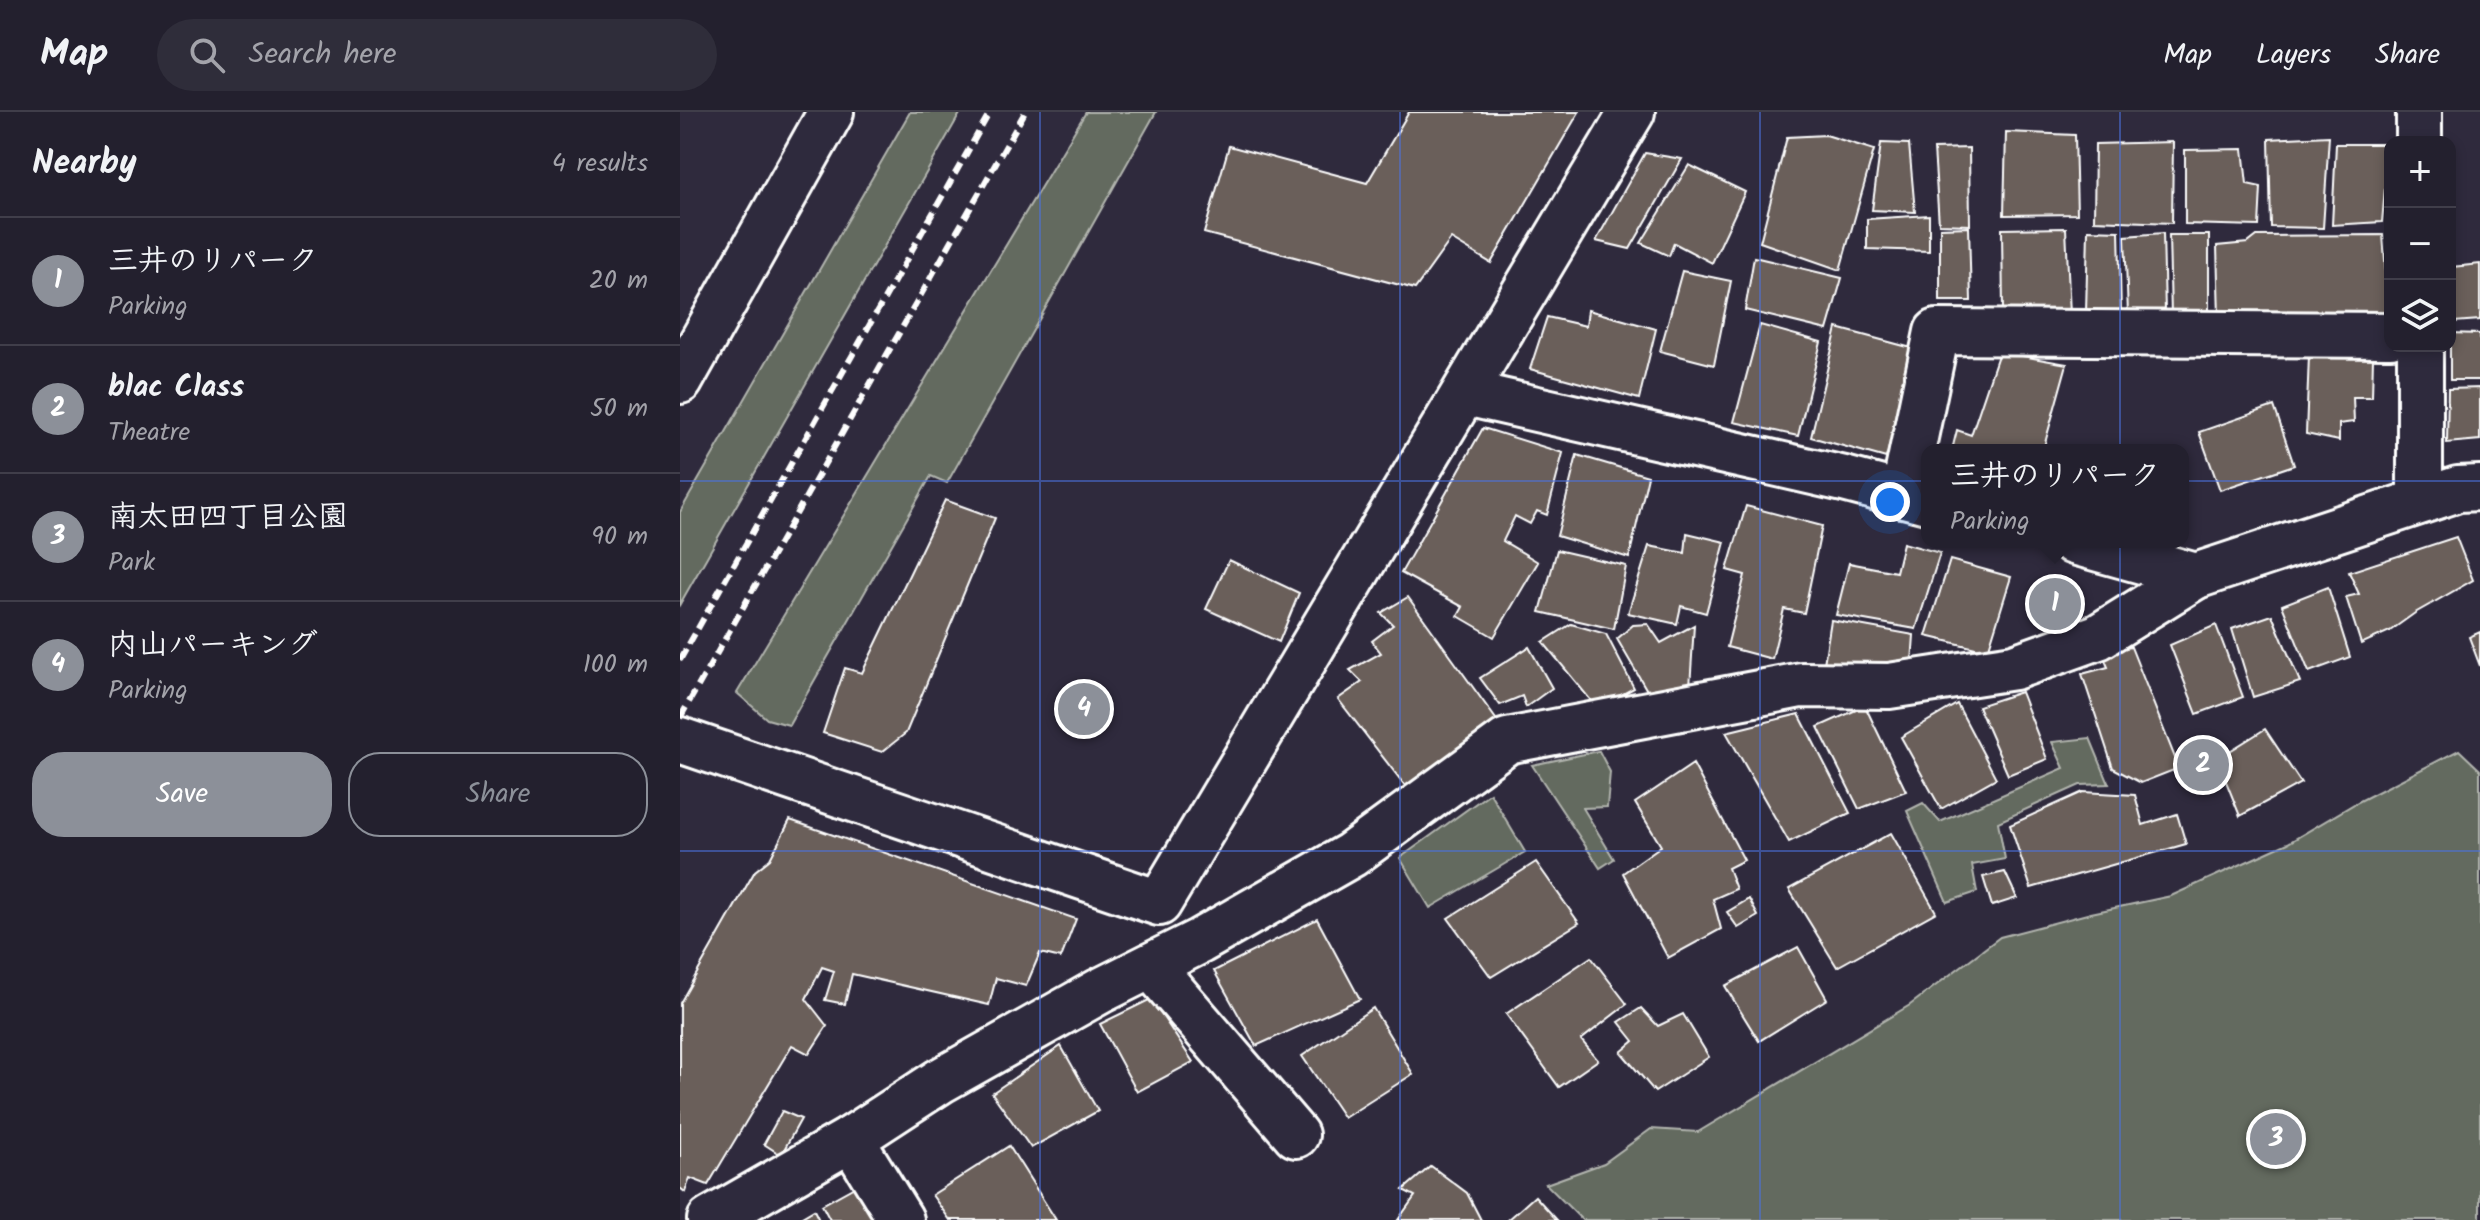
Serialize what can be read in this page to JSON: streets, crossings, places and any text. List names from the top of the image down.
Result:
{
  "page": {
    "header": "Map",
    "search": "Search here",
    "nav": ["Map", "Layers", "Share"],
    "heading": ["Nearby", "4 results"],
    "map_buttons": ["+", "−"],
    "list": [
      {
        "mark": "1",
        "name": "三井のリパーク",
        "note": "Parking",
        "value": "20 m"
      },
      {
        "mark": "2",
        "name": "blac Class",
        "note": "Theatre",
        "value": "50 m"
      },
      {
        "mark": "3",
        "name": "南太田四丁目公園",
        "note": "Park",
        "value": "90 m"
      },
      {
        "mark": "4",
        "name": "内山パーキング",
        "note": "Parking",
        "value": "100 m"
      }
    ],
    "popup": ["三井のリパーク", "Parking"],
    "pins": [
      "1",
      "4",
      "2",
      "3"
    ],
    "buttons": ["Save", "Share"]
  }
}
